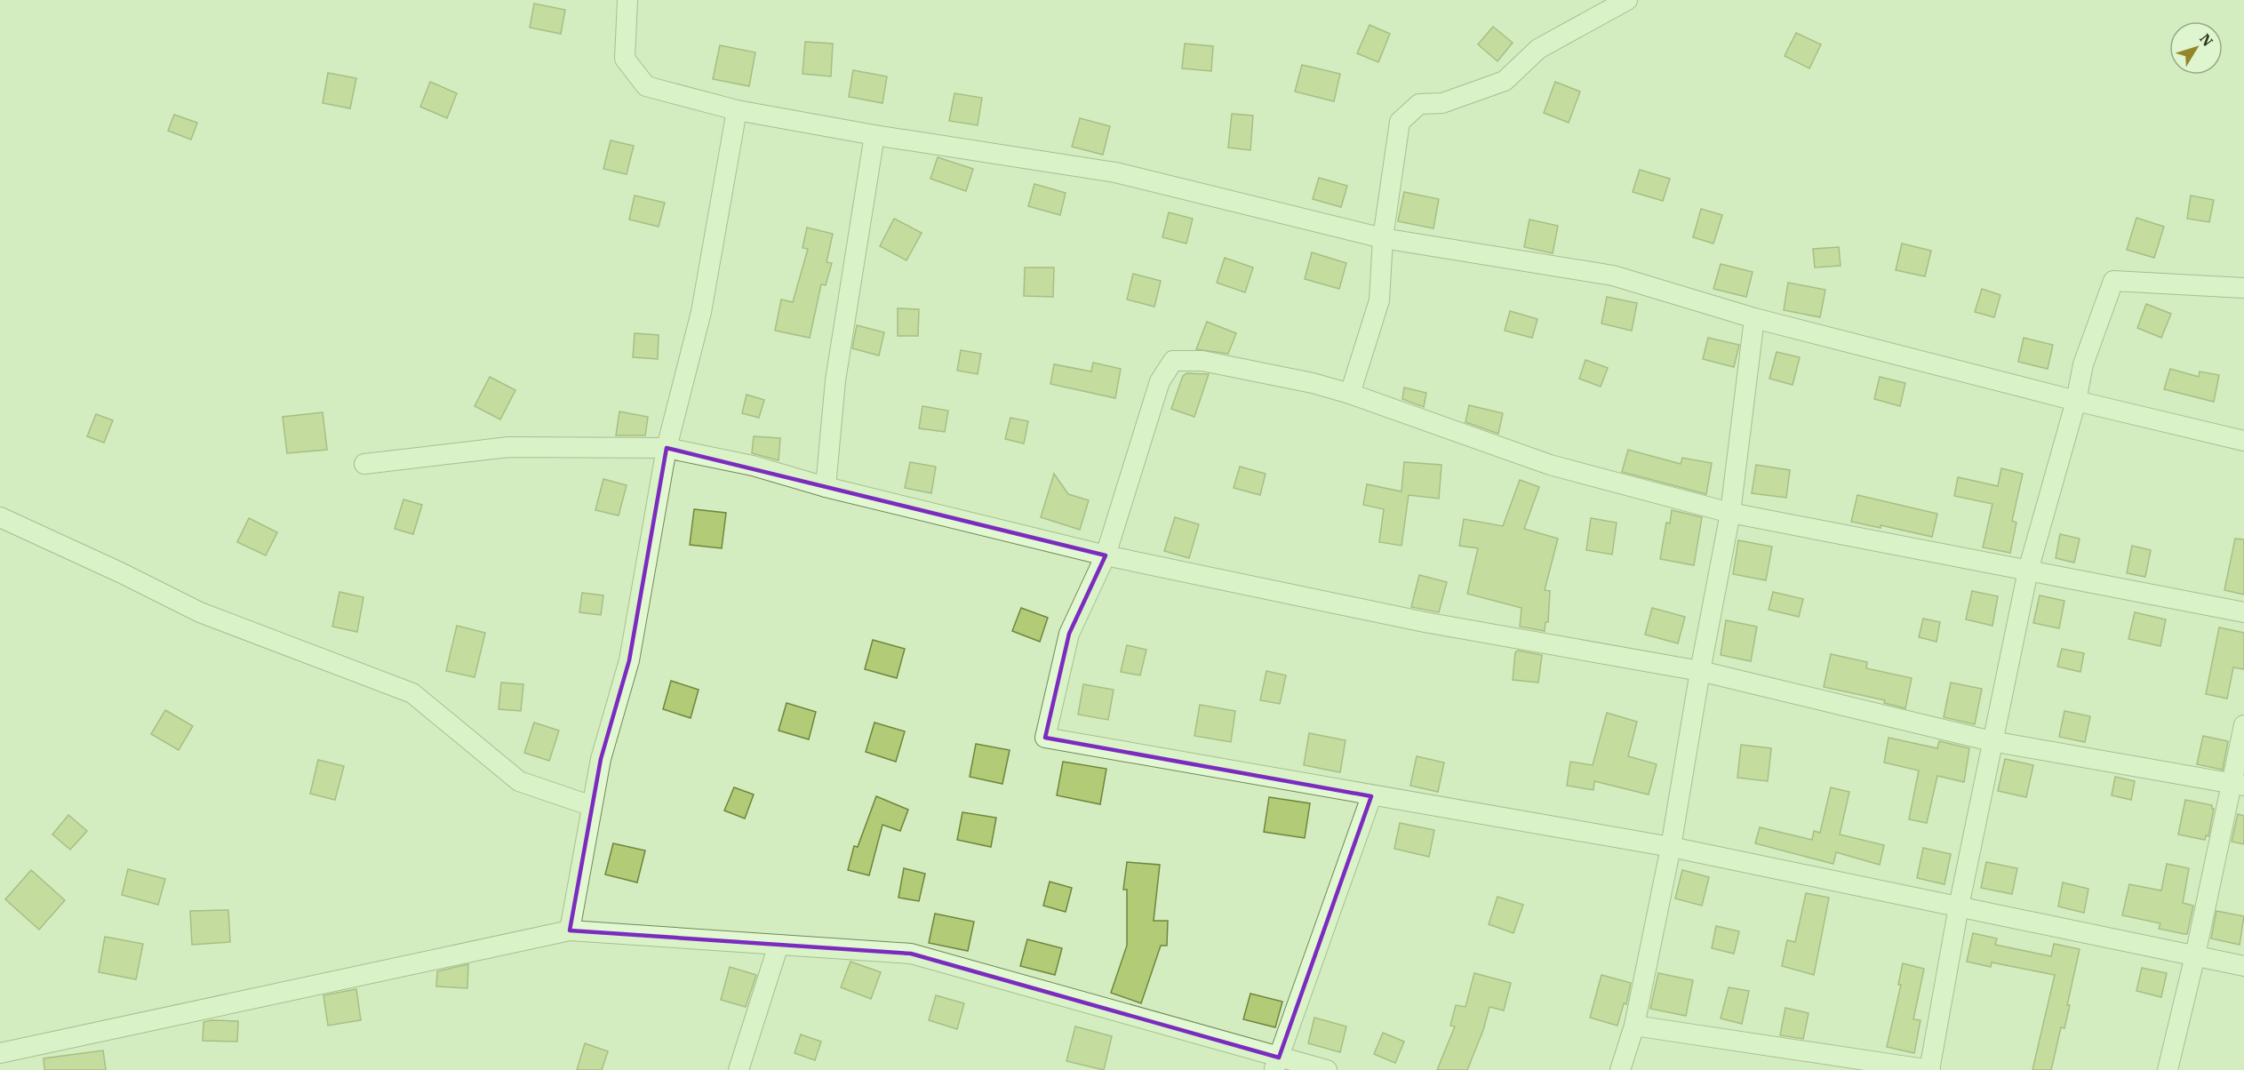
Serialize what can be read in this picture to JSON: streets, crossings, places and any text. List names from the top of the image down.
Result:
{
  "north": "top right"
}
